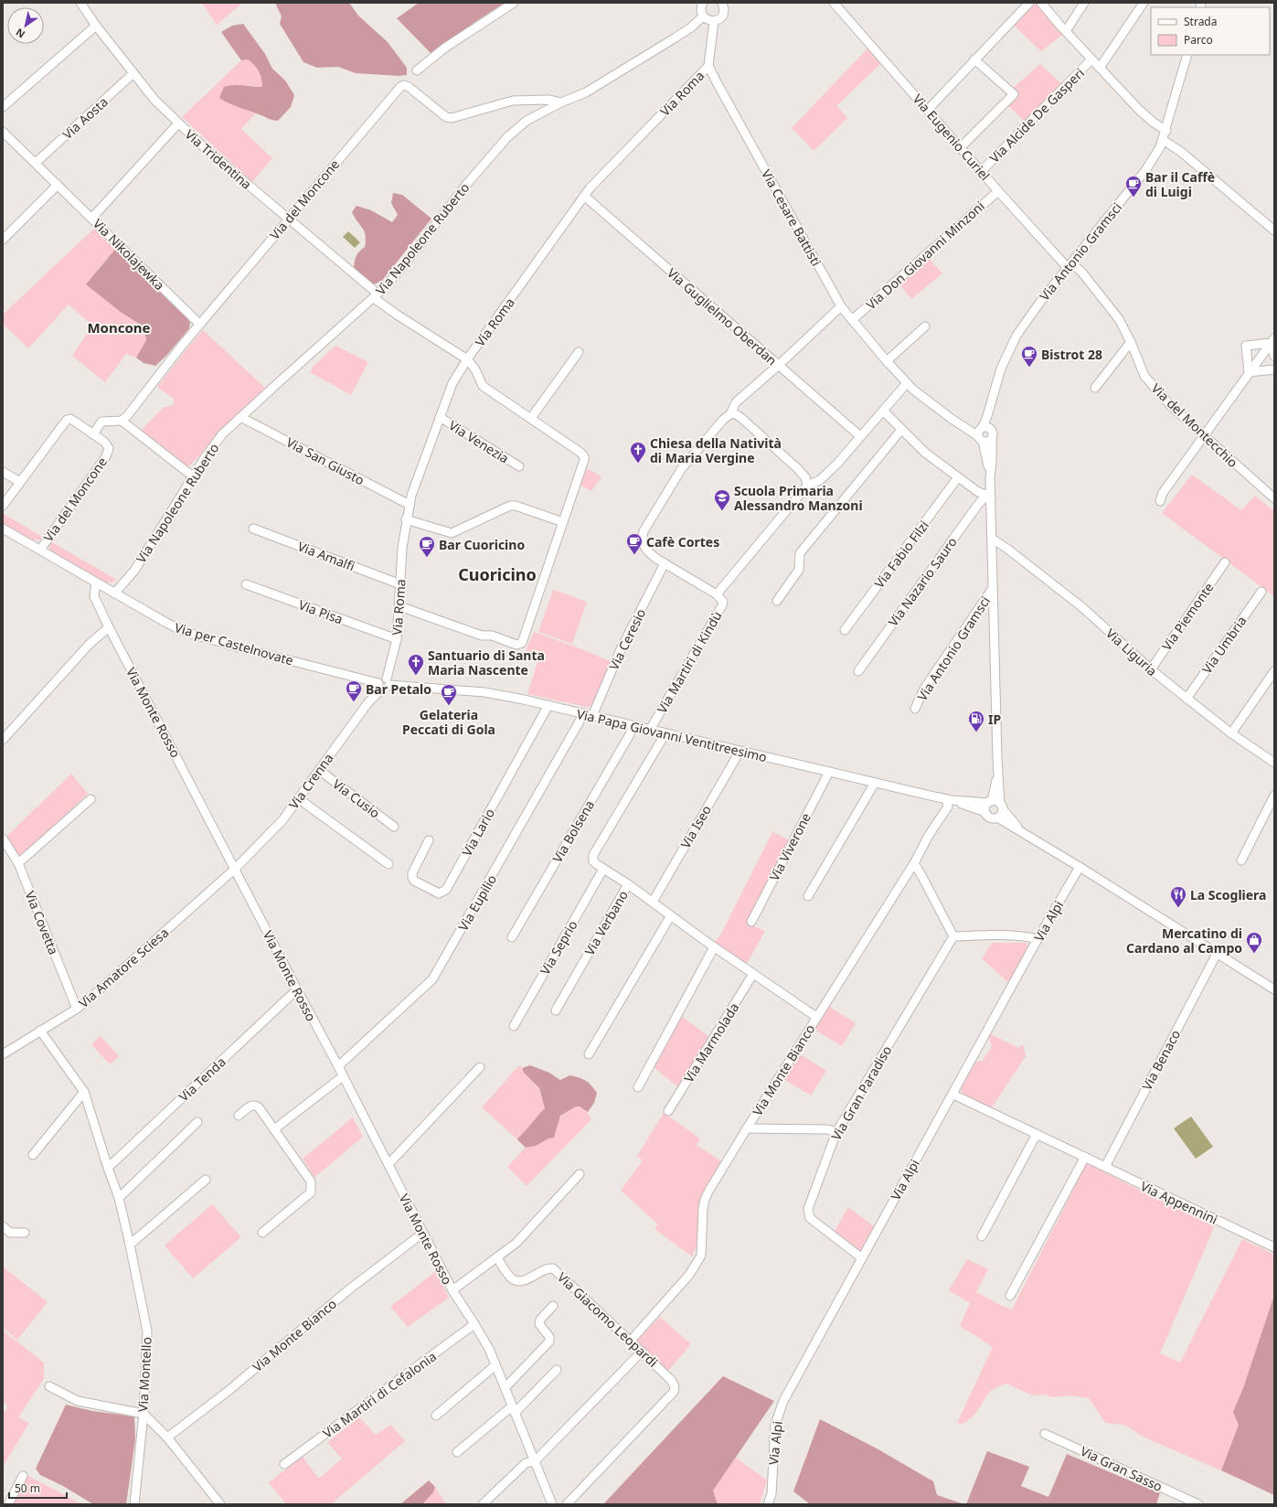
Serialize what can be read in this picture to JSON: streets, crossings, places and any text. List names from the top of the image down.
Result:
{
  "streets": {
    "street": [
      "Via Roma",
      "Via Alcide De Gasperi",
      "Via Aosta",
      "Via Eugenio Curiel",
      "Via Tridentina",
      "Via del Moncone",
      "Via Cesare Battisti",
      "Via Napoleone Ruberto",
      "Via Antonio Gramsci",
      "Via Nikolajewka",
      "Via Don Giovanni Minzoni",
      "Via Guglielmo Oberdan",
      "Via del Montecchio",
      "Via Venezia",
      "Via San Giusto",
      "Via Fabio Filzi",
      "Via Amalfi",
      "Via Nazario Sauro",
      "Via Pisa",
      "Via Piemonte",
      "Via Ceresio",
      "Via per Castelnovate",
      "Via Umbria",
      "Via Liguria",
      "Via Martiri di Kindù",
      "Via Monte Rosso",
      "Via Papa Giovanni Ventitreesimo",
      "Via Crenna",
      "Via Cusio",
      "Via Iseo",
      "Via Bolsena",
      "Via Lario",
      "Via Viverone",
      "Via Eupilio",
      "Via Alpi",
      "Via Covetta",
      "Via Verbano",
      "Via Seprio",
      "Via Amatore Sciesa",
      "Via Marmolada",
      "Via Benaco",
      "Via Monte Bianco",
      "Via Tenda",
      "Via Gran Paradiso",
      "Via Appennini",
      "Via Giacomo Leopardi",
      "Via Montello",
      "Via Martiri di Cefalonia",
      "Via Gran Sasso"
    ]
  },
  "crossings": [
    ["Via Roma", "Via Tridentina"],
    ["Via Roma", "Via Cesare Battisti"],
    ["Via Roma", "Via Guglielmo Oberdan"],
    ["Via Roma", "Via Venezia"],
    ["Via Roma", "Via San Giusto"],
    ["Via Roma", "Via Amalfi"],
    ["Via Roma", "Via Pisa"],
    ["Via Roma", "Via Papa Giovanni Ventitreesimo"],
    ["Via Roma", "Via Crenna"],
    ["Via Alcide De Gasperi", "Via Eugenio Curiel"],
    ["Via Aosta", "Via Tridentina"],
    ["Via Aosta", "Via Nikolajewka"],
    ["Via Eugenio Curiel", "Via Antonio Gramsci"],
    ["Via Eugenio Curiel", "Via Don Giovanni Minzoni"],
    ["Via Eugenio Curiel", "Via del Montecchio"],
    ["Via Tridentina", "Via del Moncone"],
    ["Via Tridentina", "Via Napoleone Ruberto"],
    ["Via del Moncone", "Via Napoleone Ruberto"],
    ["Via del Moncone", "Via Nikolajewka"],
    ["Via del Moncone", "Via per Castelnovate"],
    ["Via Cesare Battisti", "Via Antonio Gramsci"],
    ["Via Cesare Battisti", "Via Don Giovanni Minzoni"],
    ["Via Cesare Battisti", "Via Martiri di Kindù"],
    ["Via Napoleone Ruberto", "Via San Giusto"],
    ["Via Napoleone Ruberto", "Via per Castelnovate"],
    ["Via Antonio Gramsci", "Via del Montecchio"],
    ["Via Antonio Gramsci", "Via Nazario Sauro"],
    ["Via Antonio Gramsci", "Via Liguria"],
    ["Via Antonio Gramsci", "Via Papa Giovanni Ventitreesimo"],
    ["Via Guglielmo Oberdan", "Via Martiri di Kindù"],
    ["Via Piemonte", "Via Liguria"],
    ["Via Ceresio", "Via Martiri di Kindù"],
    ["Via Ceresio", "Via Papa Giovanni Ventitreesimo"],
    ["Via Ceresio", "Via Eupilio"],
    ["Via per Castelnovate", "Via Monte Rosso"],
    ["Via per Castelnovate", "Via Crenna"],
    ["Via Umbria", "Via Liguria"],
    ["Via Martiri di Kindù", "Via Papa Giovanni Ventitreesimo"],
    ["Via Monte Rosso", "Via Crenna"],
    ["Via Monte Rosso", "Via Eupilio"],
    ["Via Monte Rosso", "Via Amatore Sciesa"],
    ["Via Monte Rosso", "Via Monte Bianco"],
    ["Via Monte Rosso", "Via Tenda"],
    ["Via Monte Rosso", "Via Martiri di Cefalonia"],
    ["Via Papa Giovanni Ventitreesimo", "Via Crenna"],
    ["Via Papa Giovanni Ventitreesimo", "Via Iseo"],
    ["Via Papa Giovanni Ventitreesimo", "Via Bolsena"],
    ["Via Papa Giovanni Ventitreesimo", "Via Lario"],
    ["Via Papa Giovanni Ventitreesimo", "Via Viverone"],
    ["Via Papa Giovanni Ventitreesimo", "Via Eupilio"],
    ["Via Papa Giovanni Ventitreesimo", "Via Alpi"],
    ["Via Papa Giovanni Ventitreesimo", "Via Verbano"],
    ["Via Papa Giovanni Ventitreesimo", "Via Benaco"],
    ["Via Papa Giovanni Ventitreesimo", "Via Monte Bianco"],
    ["Via Crenna", "Via Cusio"],
    ["Via Crenna", "Via Amatore Sciesa"],
    ["Via Alpi", "Via Gran Paradiso"],
    ["Via Alpi", "Via Appennini"],
    ["Via Covetta", "Via Amatore Sciesa"],
    ["Via Verbano", "Via Seprio"],
    ["Via Amatore Sciesa", "Via Montello"],
    ["Via Benaco", "Via Appennini"],
    ["Via Monte Bianco", "Via Giacomo Leopardi"],
    ["Via Tenda", "Via Montello"]
  ],
  "districts": ["Moncone", "Cuoricino"],
  "places": {
    "cafe": [
      "Bar il Caffè di Luigi",
      "Bistrot 28",
      "Cafè Cortes",
      "Bar Cuoricino",
      "Bar Petalo",
      "Gelateria Peccati di Gola"
    ],
    "church": ["Chiesa della Natività di Maria Vergine", "Santuario di Santa Maria Nascente"],
    "school or university": ["Scuola Primaria Alessandro Manzoni"],
    "fuel station": ["IP"],
    "restaurant": ["La Scogliera"],
    "shop": ["Mercatino di Cardano al Campo"]
  },
  "legend": ["Strada", "Parco"],
  "scale_bar": "50 m",
  "north": "bottom left"
}
